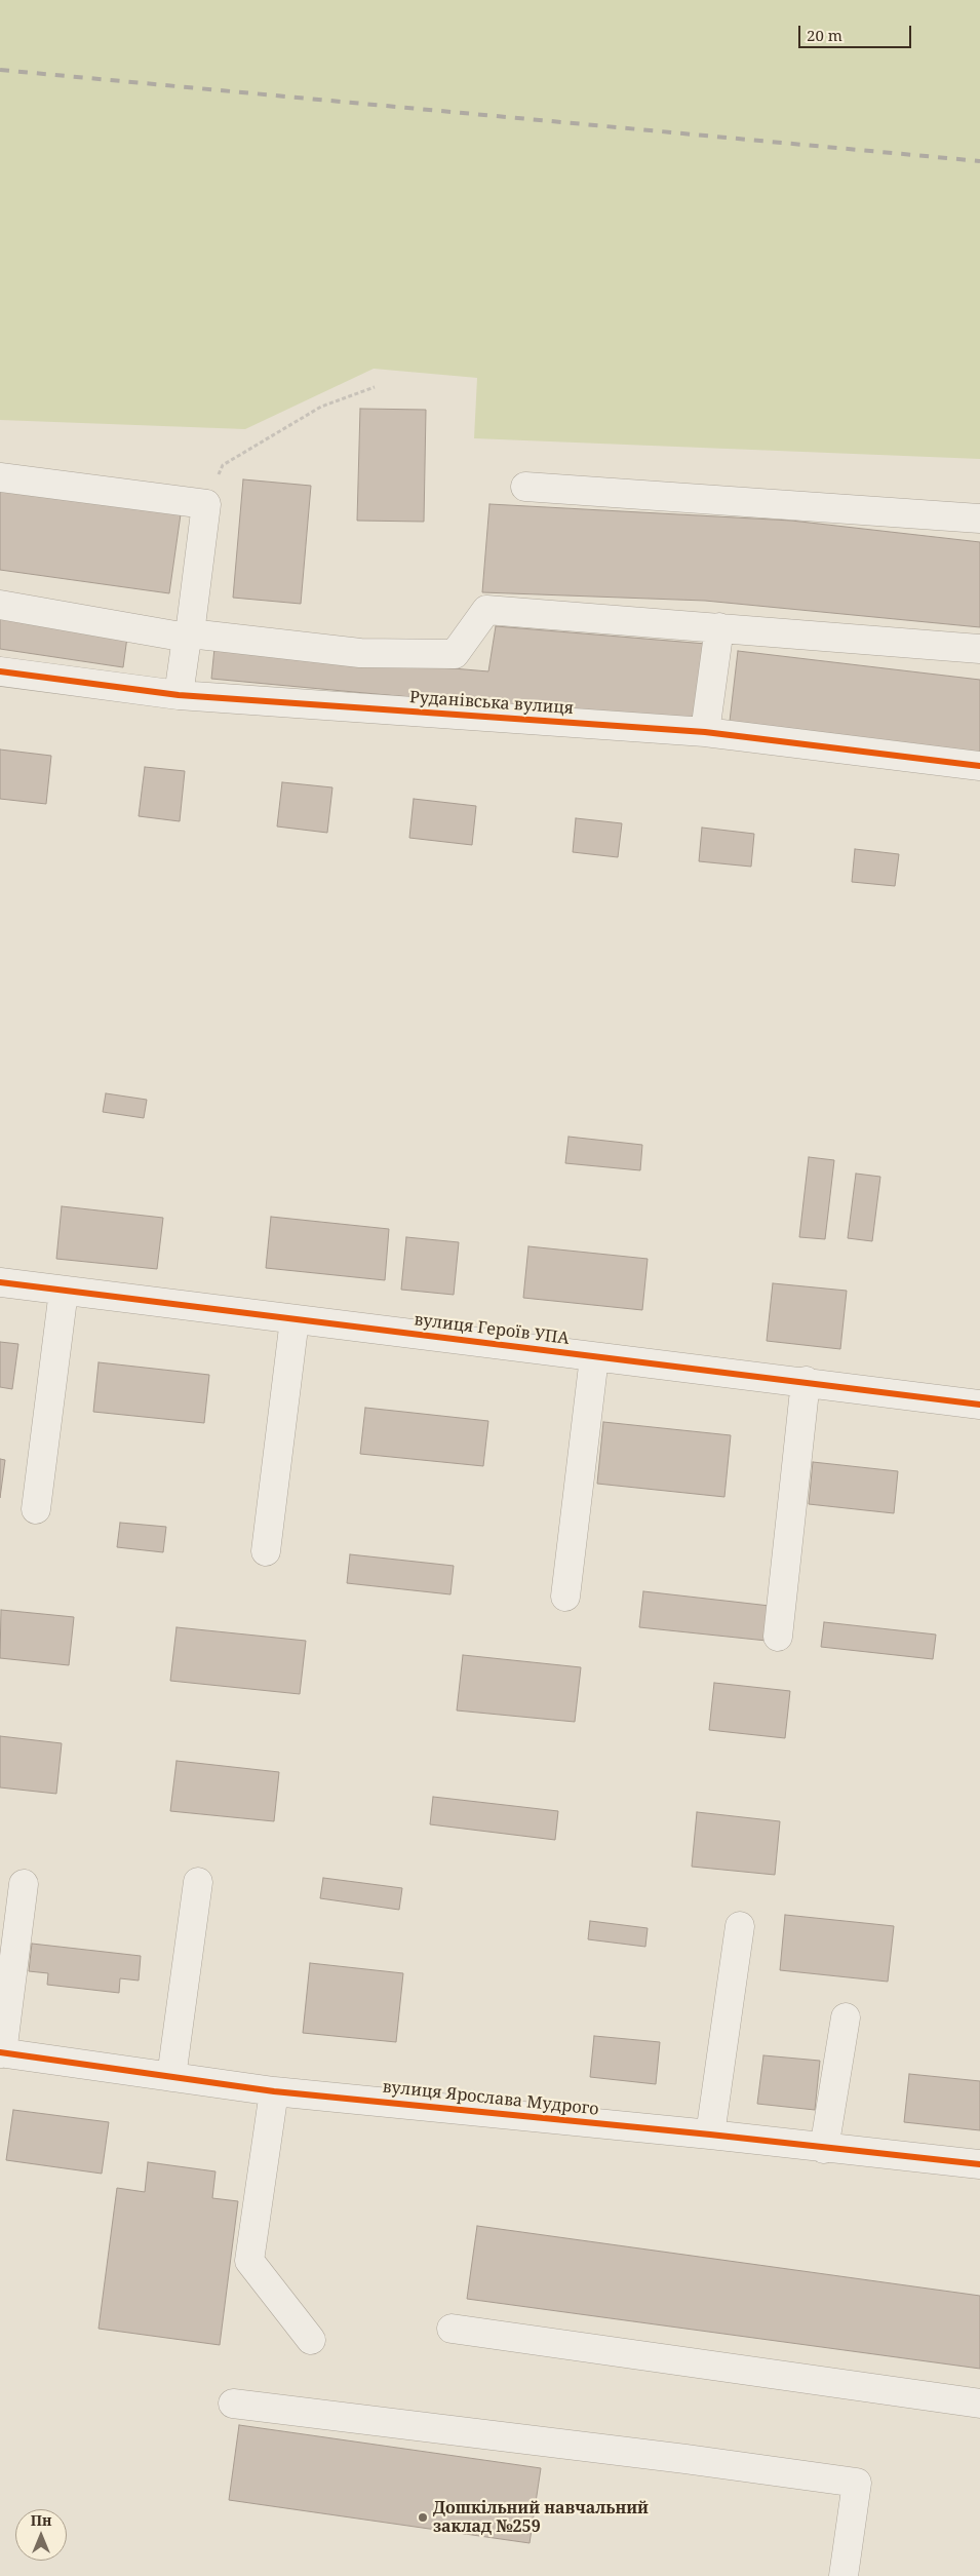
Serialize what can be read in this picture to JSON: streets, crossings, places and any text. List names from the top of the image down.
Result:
{
  "streets": {
    "street": ["Руданівська вулиця", "вулиця Героїв УПА", "вулиця Ярослава Мудрого"]
  },
  "places": ["Дошкільний навчальний заклад №259"],
  "scale_bar": "20 m",
  "north": "top"
}
